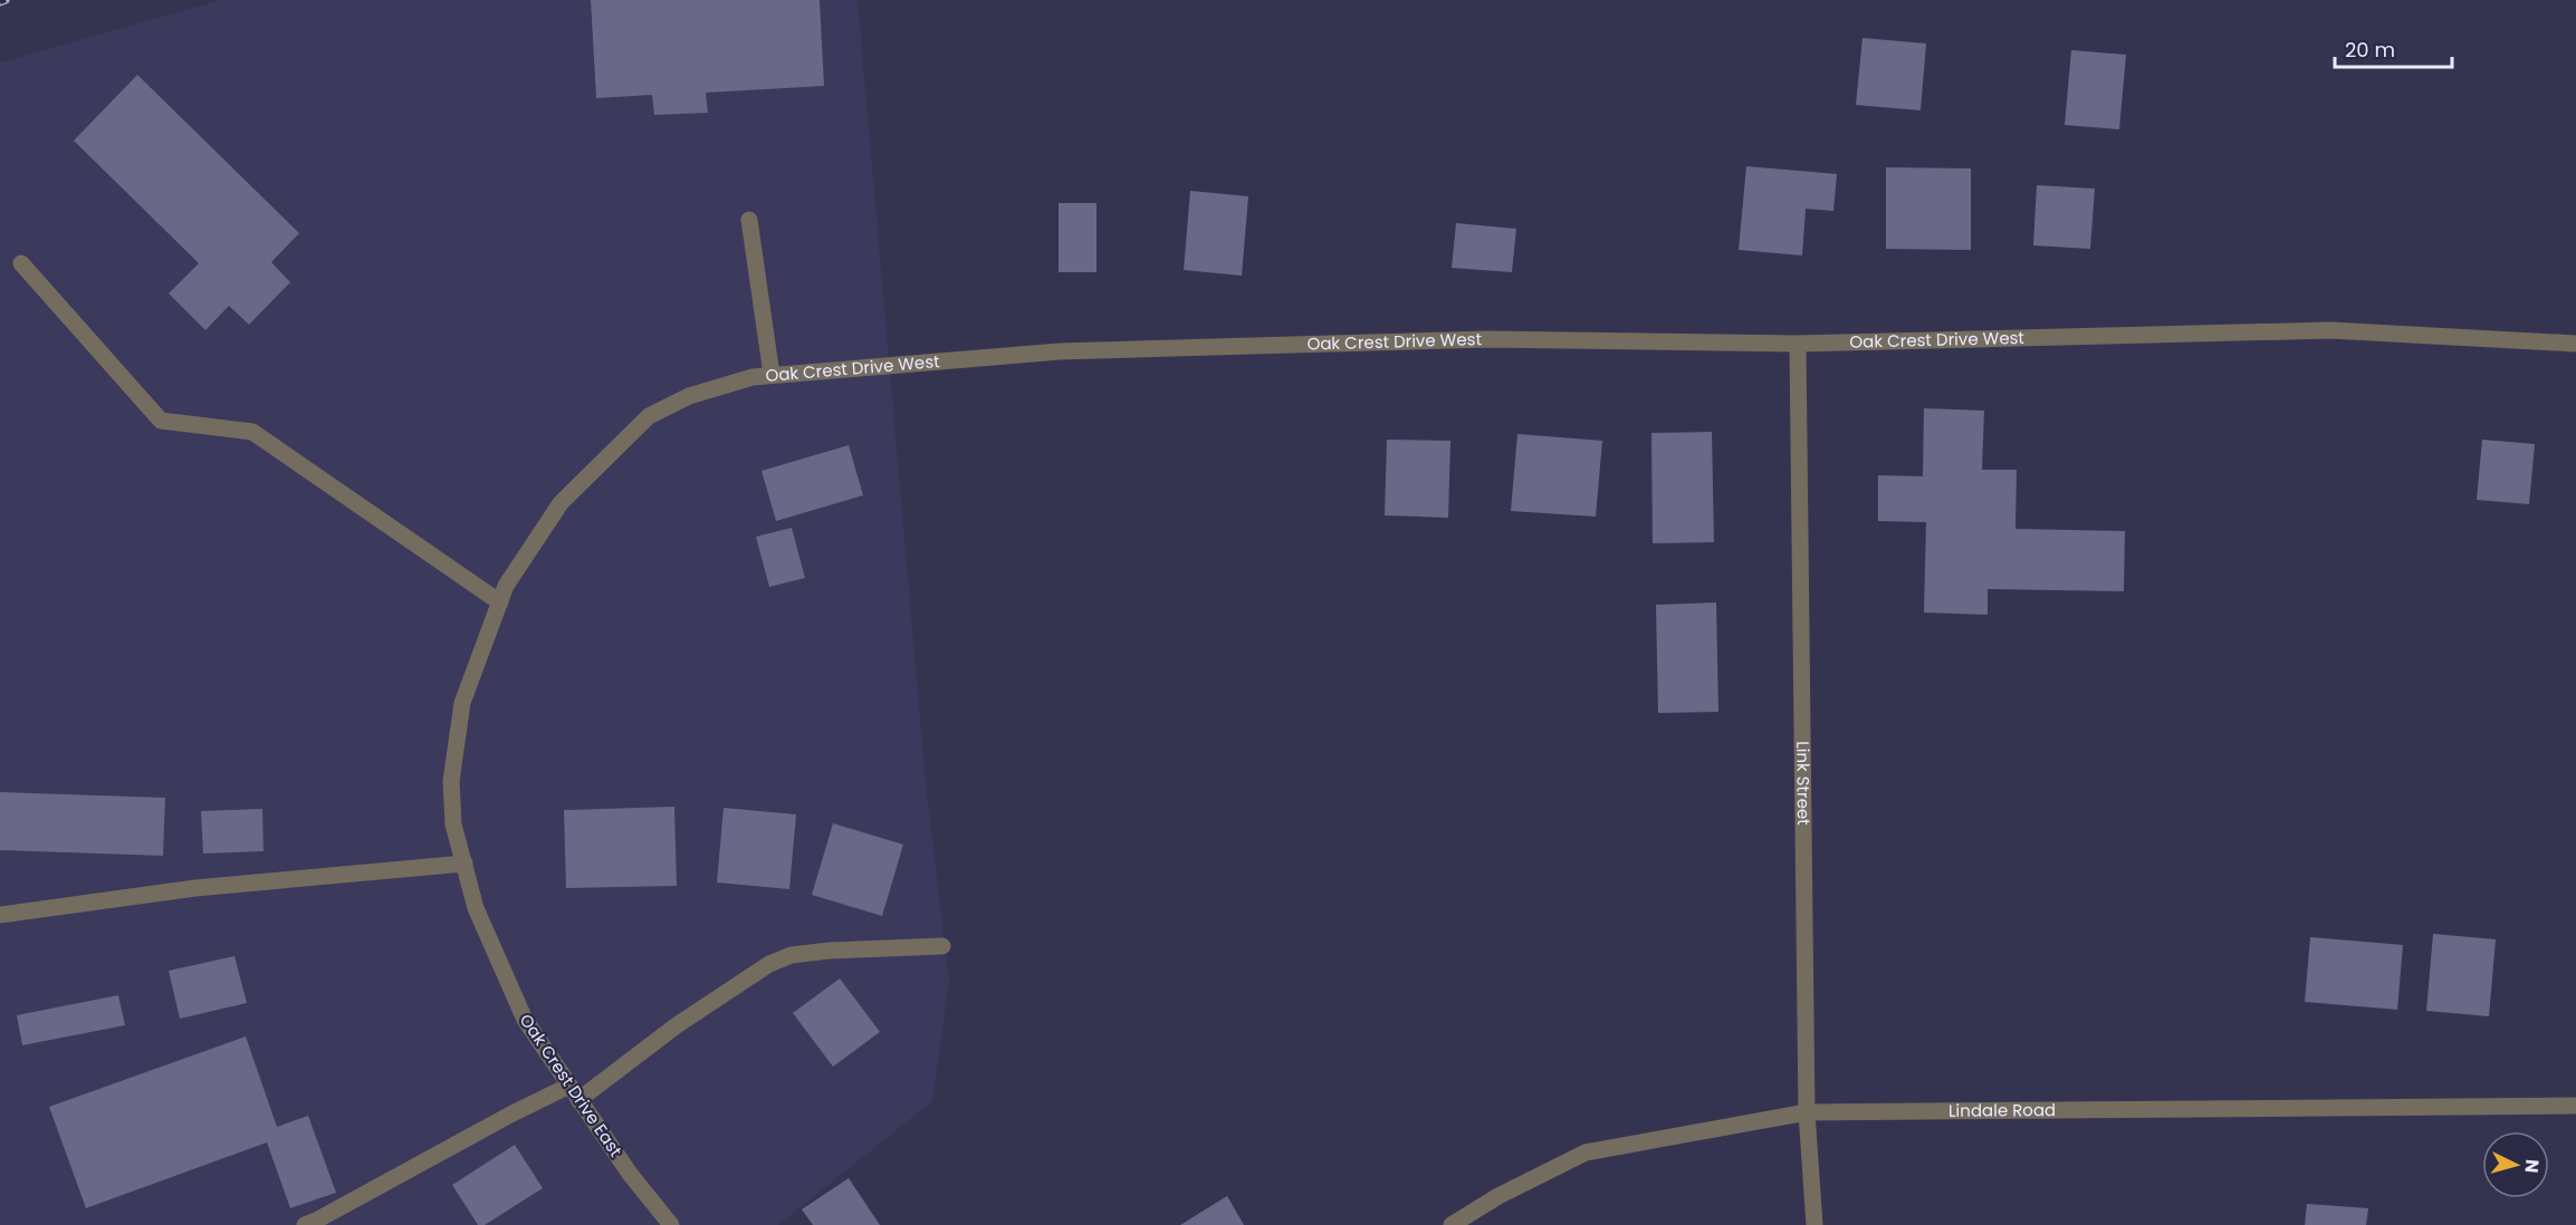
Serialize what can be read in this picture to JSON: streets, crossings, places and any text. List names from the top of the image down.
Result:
{
  "streets": {
    "street": [
      "Oak Crest Drive West",
      "Link Street",
      "Oak Crest Drive East",
      "Lindale Road"
    ]
  },
  "crossings": [
    ["Oak Crest Drive West", "Link Street"],
    ["Oak Crest Drive West", "Oak Crest Drive East"],
    ["Link Street", "Lindale Road"]
  ],
  "scale_bar": "20 m",
  "north": "right"
}
